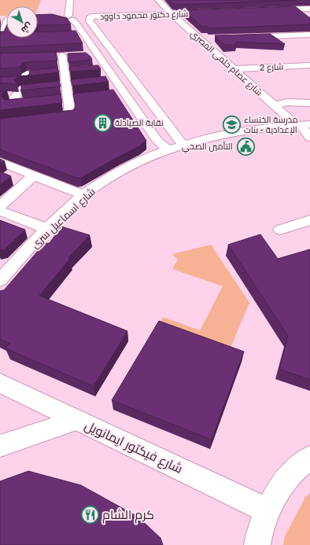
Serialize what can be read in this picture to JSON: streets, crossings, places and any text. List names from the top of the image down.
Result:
{
  "streets": {
    "main road": ["شارع فيكتور ايمانويل"],
    "street": [
      "شارع دكتور محمود داوود",
      "شارع عصام حلمى المصري",
      "شارع 2",
      "شارع اسماعيل سرى"
    ]
  },
  "crossings": [
    ["شارع دكتور محمود داوود", "شارع عصام حلمى المصري"],
    ["شارع عصام حلمى المصري", "شارع 2"],
    ["شارع عصام حلمى المصري", "شارع اسماعيل سرى"]
  ],
  "places": {
    "building": ["نقابة الصيادلة"],
    "school or university": ["مدرسة الخنساء الإعدادية - بنات"],
    "public building": ["التأمين الصحي"],
    "restaurant": ["كرم الشام"]
  },
  "north": "bottom right"
}
